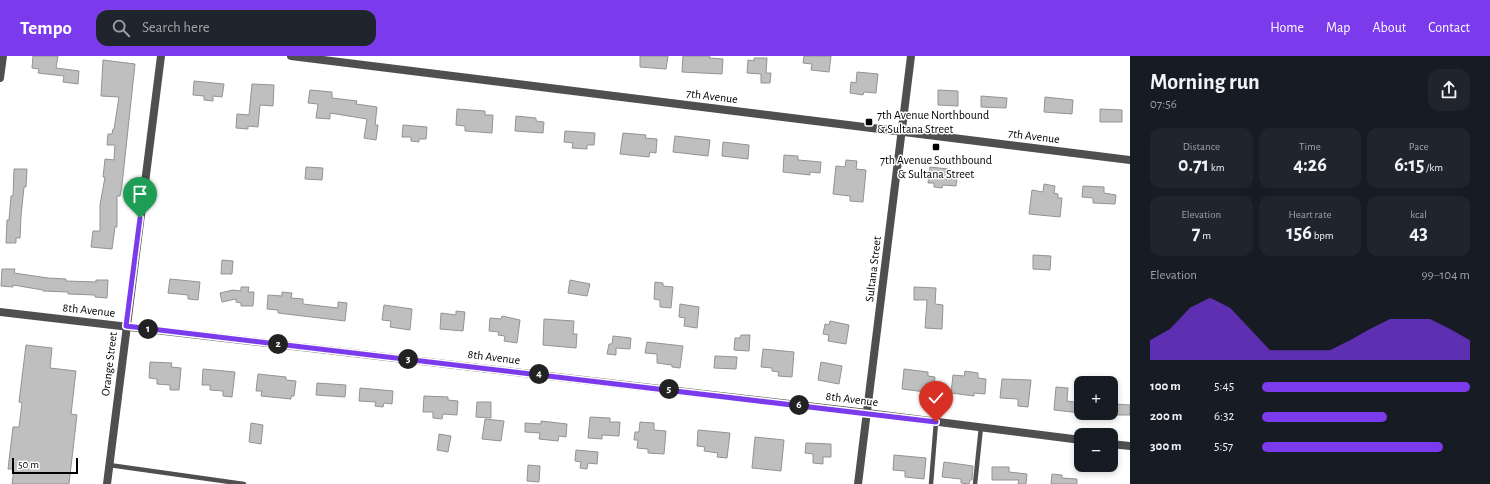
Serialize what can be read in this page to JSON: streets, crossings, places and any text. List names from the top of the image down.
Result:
{
  "streets": {
    "street": [
      "7th Avenue",
      "Sultana Street",
      "8th Avenue",
      "Orange Street"
    ]
  },
  "crossings": [
    ["7th Avenue", "Sultana Street"],
    ["Sultana Street", "8th Avenue"],
    ["8th Avenue", "Orange Street"]
  ],
  "places": {
    "transit": ["7th Avenue Northbound & Sultana Street", "7th Avenue Southbound & Sultana Street"]
  },
  "scale_bar": "50 m",
  "page": {
    "header": "Tempo",
    "search": "Search here",
    "nav": [
      "Home",
      "Map",
      "About",
      "Contact"
    ],
    "heading": ["Morning run", "07:56"],
    "stats": [
      ["Distance", "0.71 km"],
      ["Time", "4:26"],
      ["Pace", "6:15 /km"],
      ["Elevation", "7 m"],
      ["Heart rate", "156 bpm"],
      ["kcal", "43"]
    ],
    "chart": ["Elevation", "99–104 m"],
    "pins": [
      "1",
      "2",
      "3",
      "4",
      "5",
      "6"
    ],
    "list": [
      {
        "name": "100 m",
        "note": "5:45"
      },
      {
        "name": "200 m",
        "note": "6:32"
      },
      {
        "name": "300 m",
        "note": "5:57"
      }
    ],
    "map_buttons": ["+", "−"],
    "scale": "50 m"
  }
}
